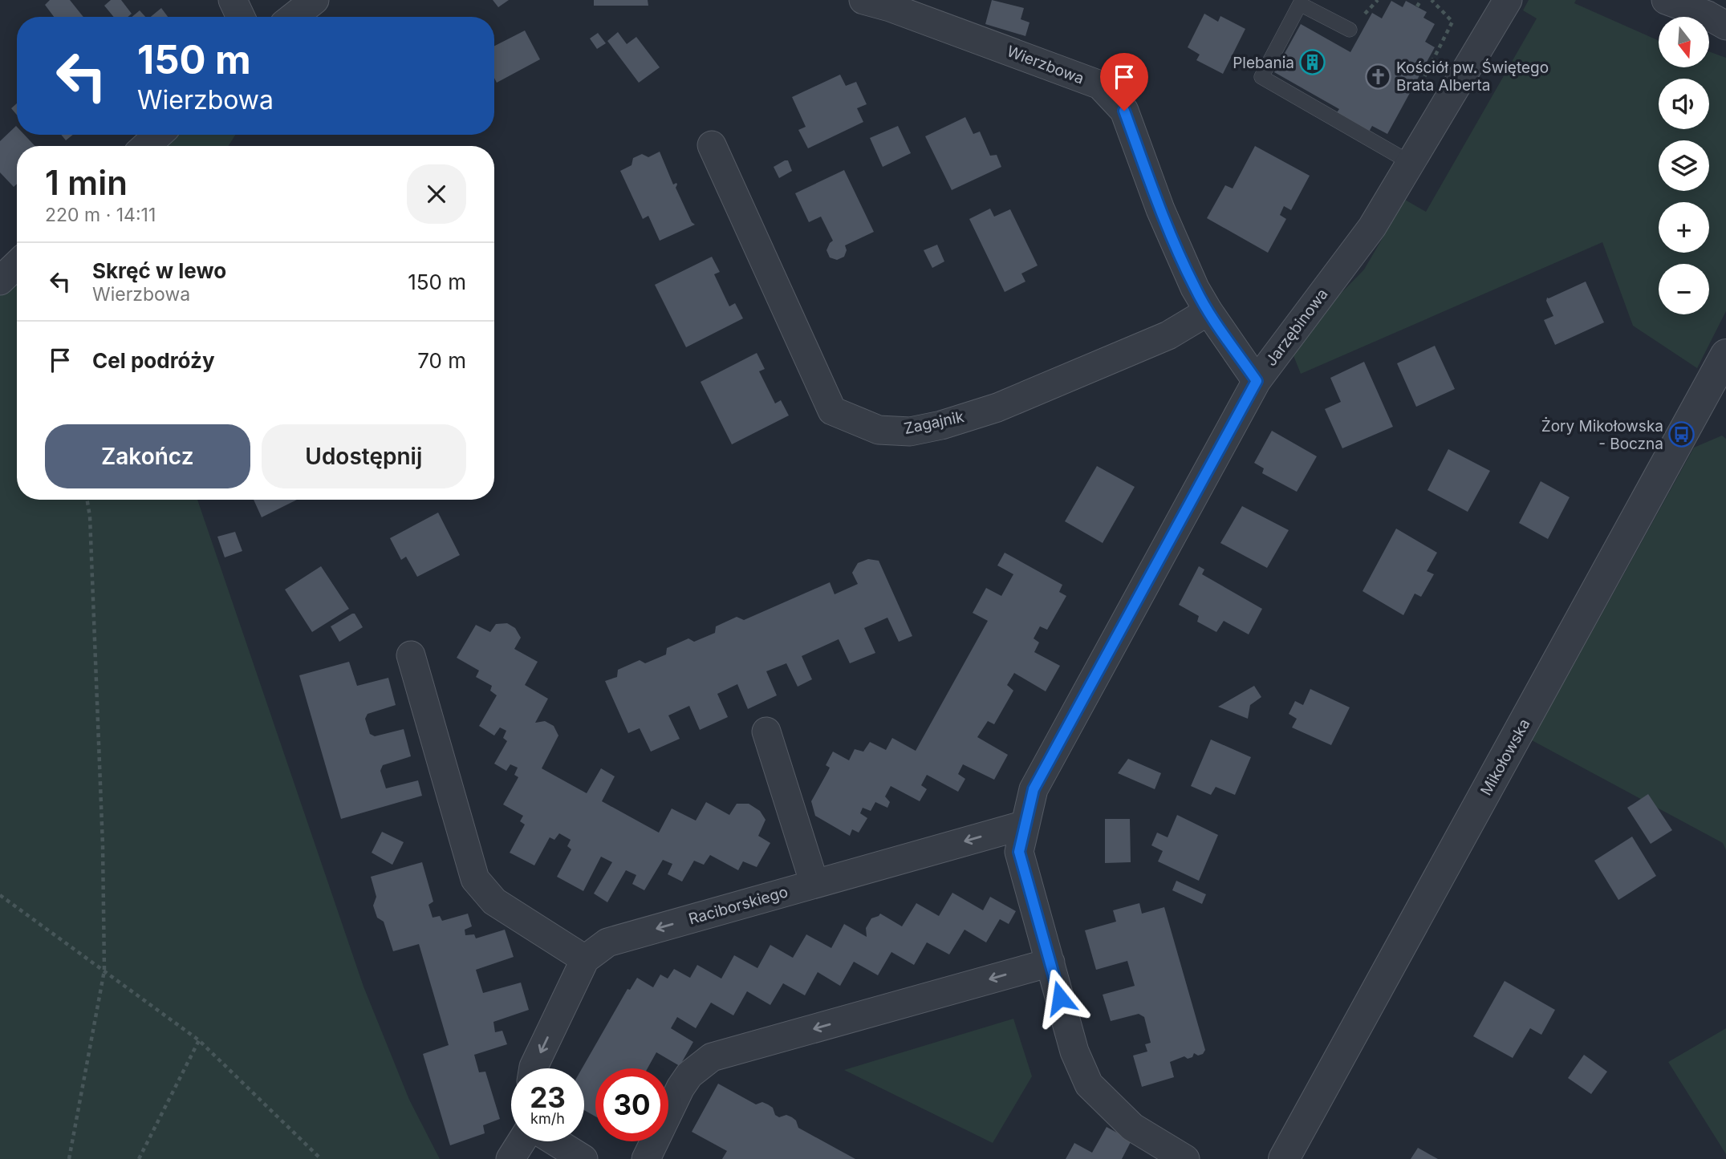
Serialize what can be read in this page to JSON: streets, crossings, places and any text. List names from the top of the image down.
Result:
{
  "streets": {
    "street": [
      "Wierzbowa",
      "Jarzębinowa",
      "Zagajnik",
      "Mikołowska",
      "Raciborskiego"
    ]
  },
  "crossings": [
    ["Wierzbowa", "Jarzębinowa"],
    ["Wierzbowa", "Zagajnik"],
    ["Jarzębinowa", "Raciborskiego"]
  ],
  "places": {
    "building": ["Plebania"],
    "church": ["Kościół pw. Świętego Brata Alberta"],
    "bus stop": ["Żory Mikołowska - Boczna"]
  },
  "north": "bottom",
  "page": {
    "map_buttons": ["+", "−"],
    "turn": ["150 m", "Wierzbowa"],
    "heading": ["1 min", "220 m · 14:11"],
    "list": [
      {
        "name": "Skręć w lewo",
        "note": "Wierzbowa",
        "value": "150 m"
      },
      {
        "name": "Cel podróży",
        "value": "70 m"
      }
    ],
    "buttons": ["Zakończ", "Udostępnij"],
    "speed": "23 km/h",
    "limit": "30"
  }
}
